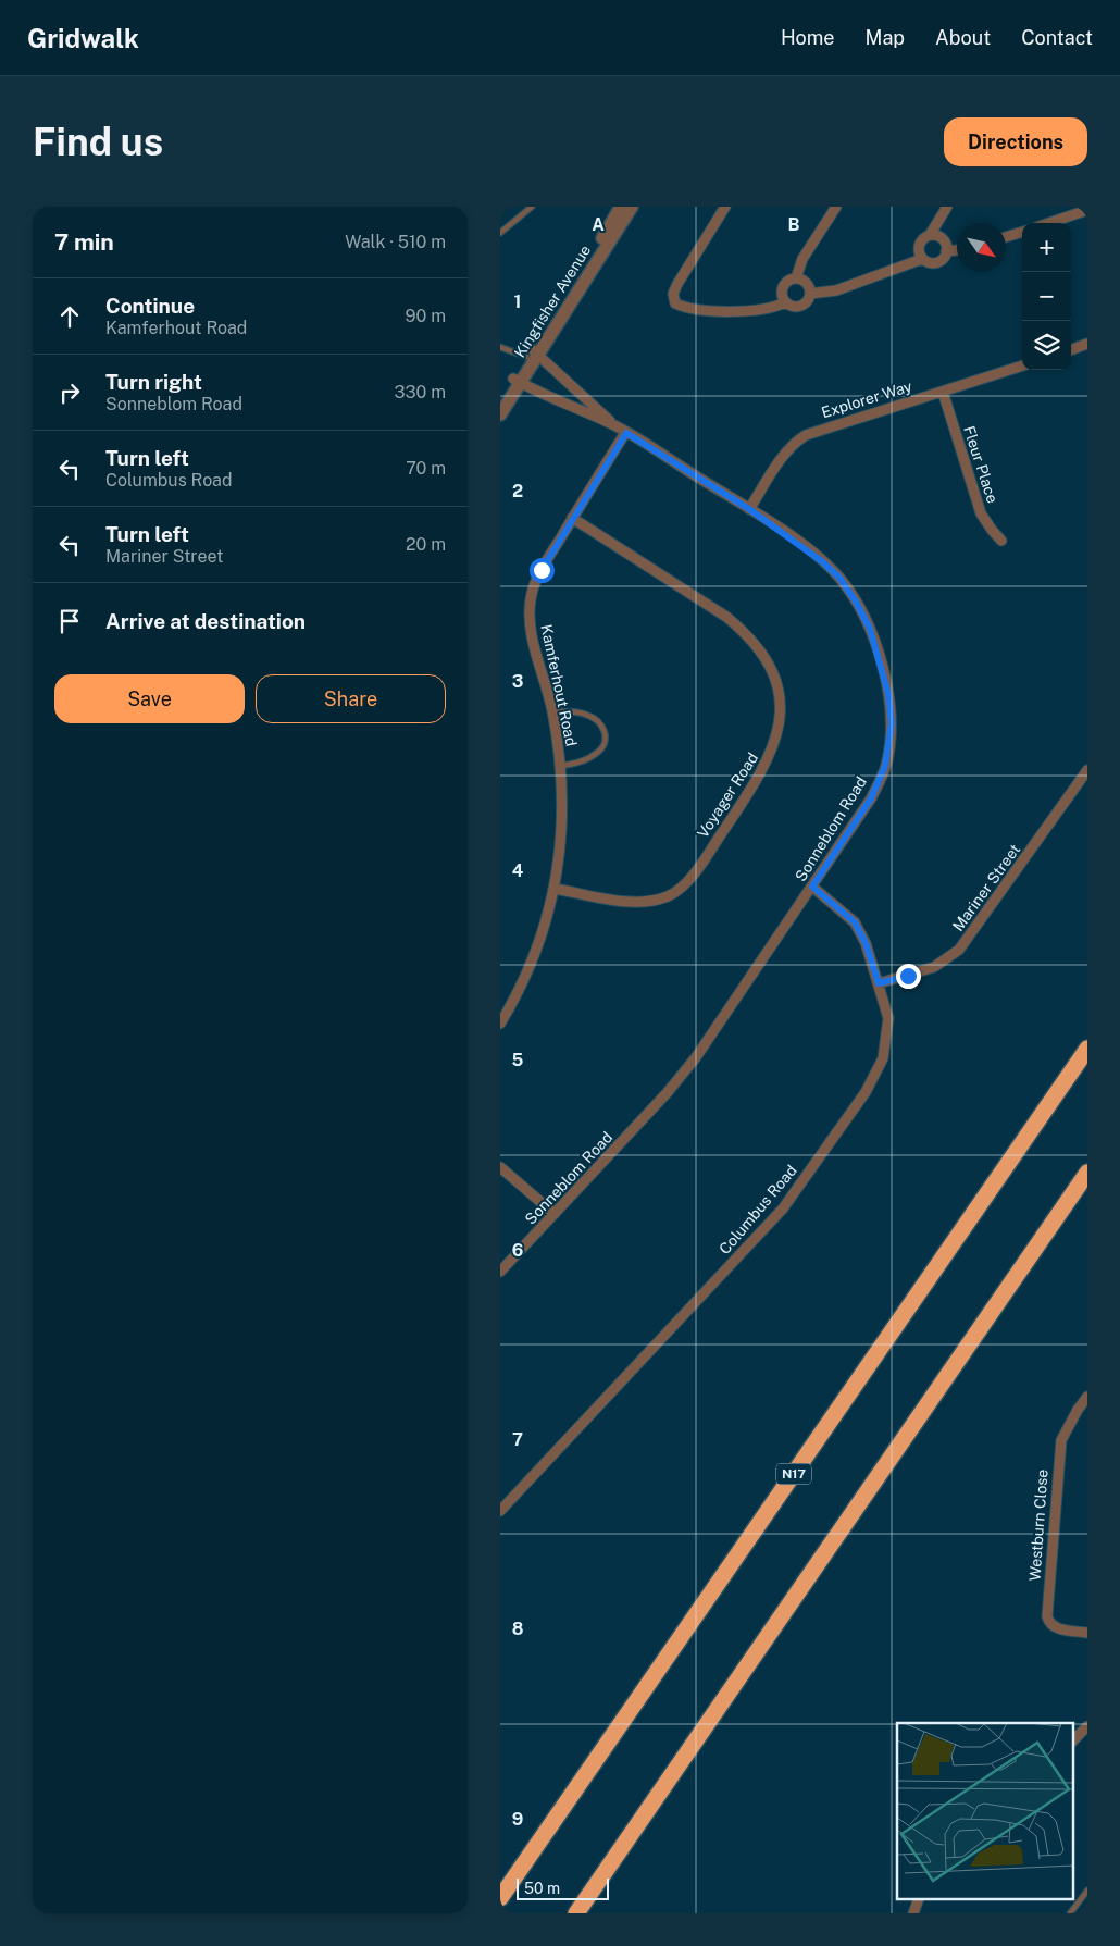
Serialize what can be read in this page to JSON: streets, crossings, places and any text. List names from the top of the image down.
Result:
{
  "streets": {
    "highway": ["N17"],
    "street": [
      "Kingfisher Avenue",
      "Explorer Way",
      "Fleur Place",
      "Kamferhout Road",
      "Voyager Road",
      "Sonneblom Road",
      "Mariner Street",
      "Columbus Road",
      "Westburn Close"
    ]
  },
  "crossings": [
    ["Kingfisher Avenue", "Sonneblom Road"],
    ["Explorer Way", "Fleur Place"],
    ["Explorer Way", "Sonneblom Road"],
    ["Kamferhout Road", "Voyager Road"],
    ["Kamferhout Road", "Sonneblom Road"],
    ["Sonneblom Road", "Columbus Road"],
    ["Mariner Street", "Columbus Road"]
  ],
  "scale_bar": "50 m",
  "north": "bottom right",
  "page": {
    "header": "Gridwalk",
    "nav": [
      "Home",
      "Map",
      "About",
      "Contact"
    ],
    "buttons": [
      "Directions",
      ["Save", "Share"]
    ],
    "title": "Find us",
    "heading": ["7 min", "Walk · 510 m"],
    "map_buttons": ["+", "−"],
    "list": [
      ["Continue", "Kamferhout Road", "90 m"],
      ["Turn right", "Sonneblom Road", "330 m"],
      ["Turn left", "Columbus Road", "70 m"],
      ["Turn left", "Mariner Street", "20 m"],
      "Arrive at destination"
    ],
    "scale": "50 m"
  },
  "grid": {
    "columns": ["A", "B"],
    "rows": [
      "1",
      "2",
      "3",
      "4",
      "5",
      "6",
      "7",
      "8",
      "9"
    ]
  }
}
